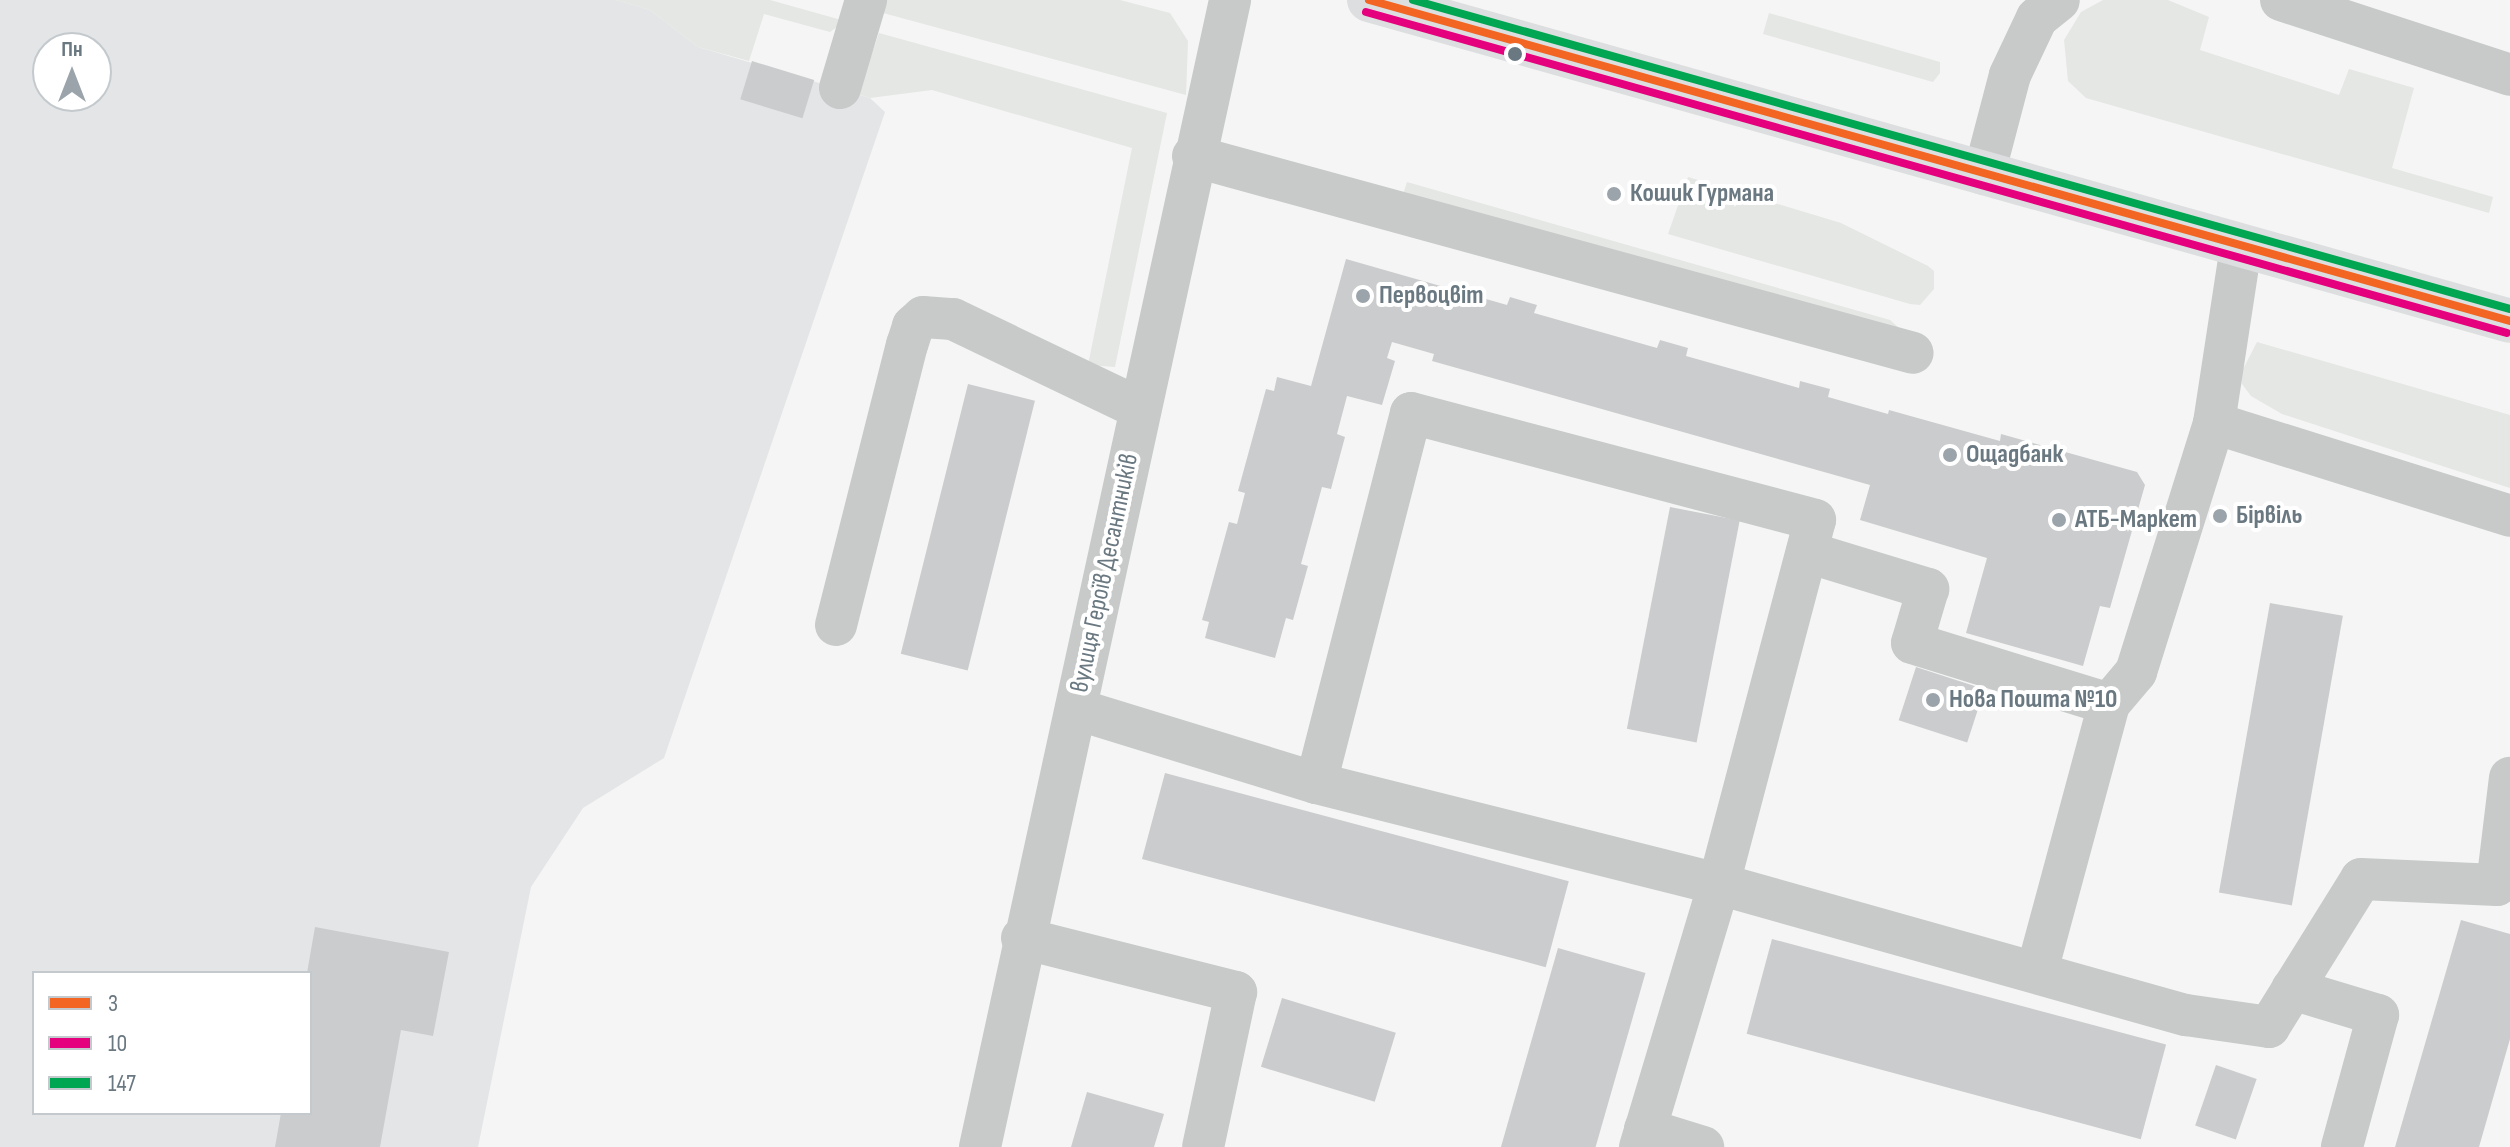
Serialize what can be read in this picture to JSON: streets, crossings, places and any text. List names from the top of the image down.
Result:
{
  "streets": {
    "street": ["вулиця Героїв Десантників"]
  },
  "places": [
    "Кошик Гурмана",
    "Первоцвіт",
    "Ощадбанк",
    "Бірвіль",
    "АТБ-Маркет",
    "Нова Пошта №10"
  ],
  "lines": ["transit line 3", "transit line 147", "transit line 10"],
  "legend": ["3", "10", "147"],
  "north": "top"
}
